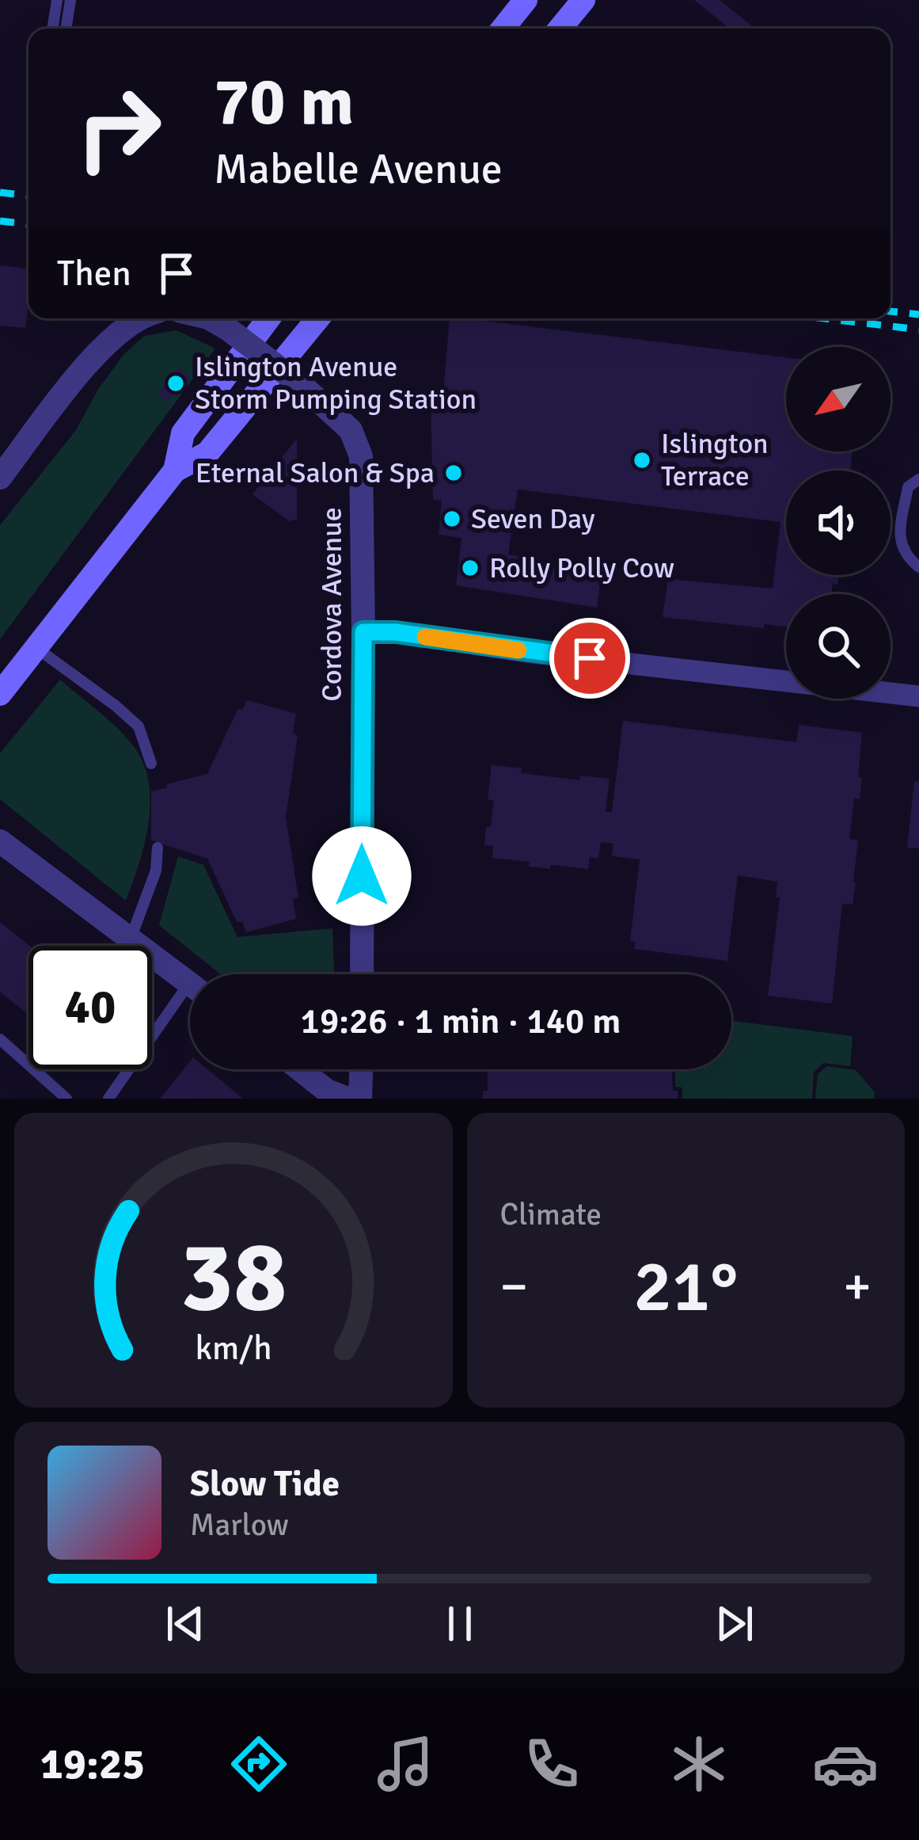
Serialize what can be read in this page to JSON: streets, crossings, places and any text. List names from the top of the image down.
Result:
{
  "streets": {
    "street": ["Cordova Avenue"]
  },
  "places": [
    "Islington Avenue Storm Pumping Station",
    "Islington Terrace",
    "Eternal Salon & Spa",
    "Seven Day",
    "Rolly Polly Cow"
  ],
  "north": "bottom left",
  "page": {
    "turn": ["70 m", "Mabelle Avenue"],
    "then": "Then",
    "limit": "40",
    "trip": "19:26 · 1 min · 140 m",
    "tile": "Climate",
    "heat": ["−", "21°", "+"],
    "song": ["Slow Tide", "Marlow"],
    "tabs": "19:25",
    "gauge": ["38", "km/h"]
  }
}
